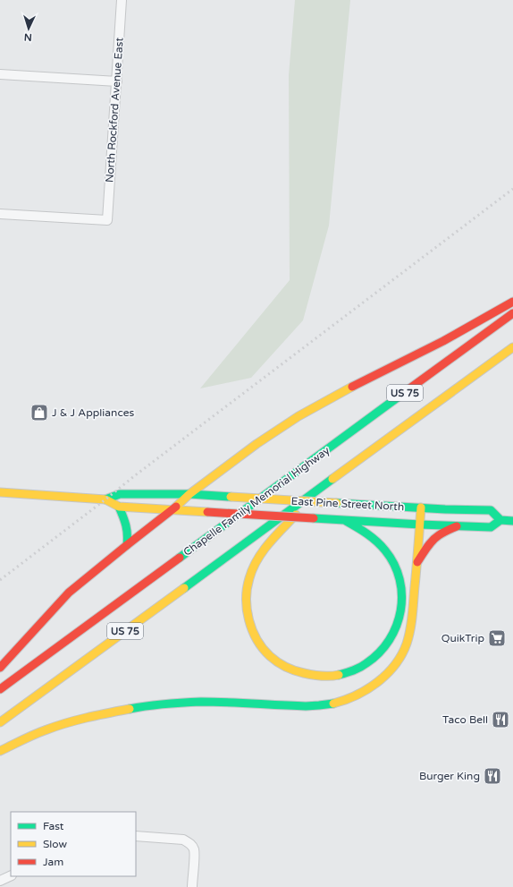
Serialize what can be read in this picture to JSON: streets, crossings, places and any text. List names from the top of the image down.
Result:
{
  "streets": {
    "main road": ["US 75", "Chapelle Family Memorial Highway", "East Pine Street North"],
    "street": ["North Rockford Avenue East"]
  },
  "places": {
    "shop": ["J & J Appliances"],
    "supermarket": ["QuikTrip"],
    "restaurant": ["Taco Bell", "Burger King"]
  },
  "legend": ["Fast", "Slow", "Jam"],
  "north": "bottom"
}
